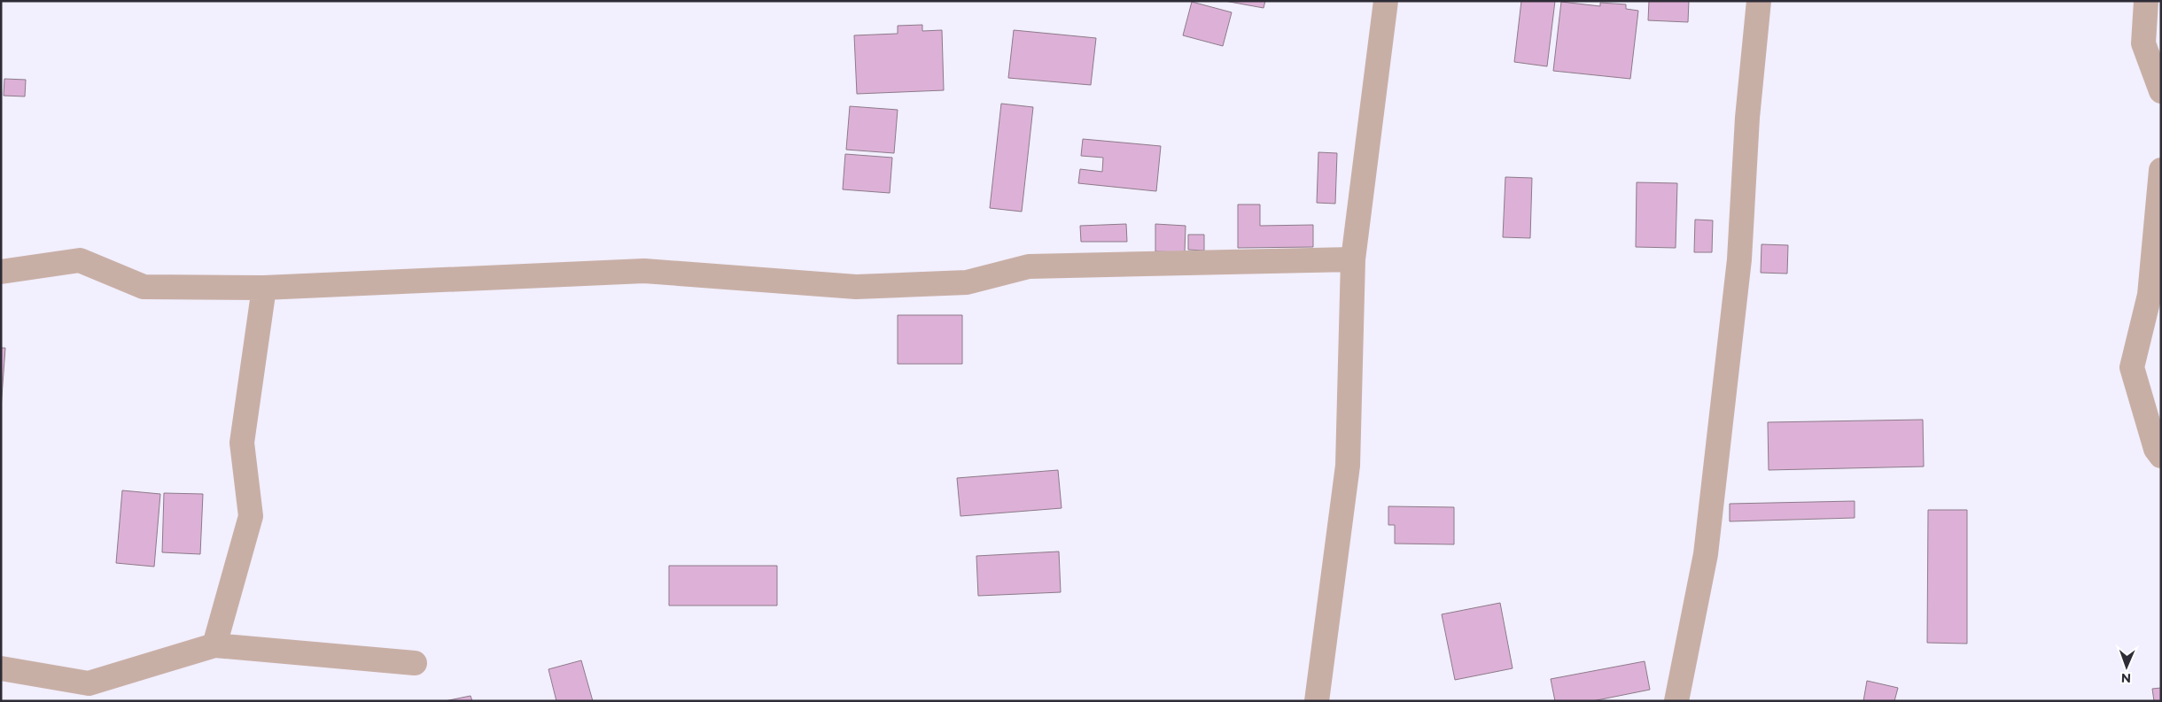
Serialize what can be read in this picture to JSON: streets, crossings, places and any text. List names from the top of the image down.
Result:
{
  "north": "bottom"
}
